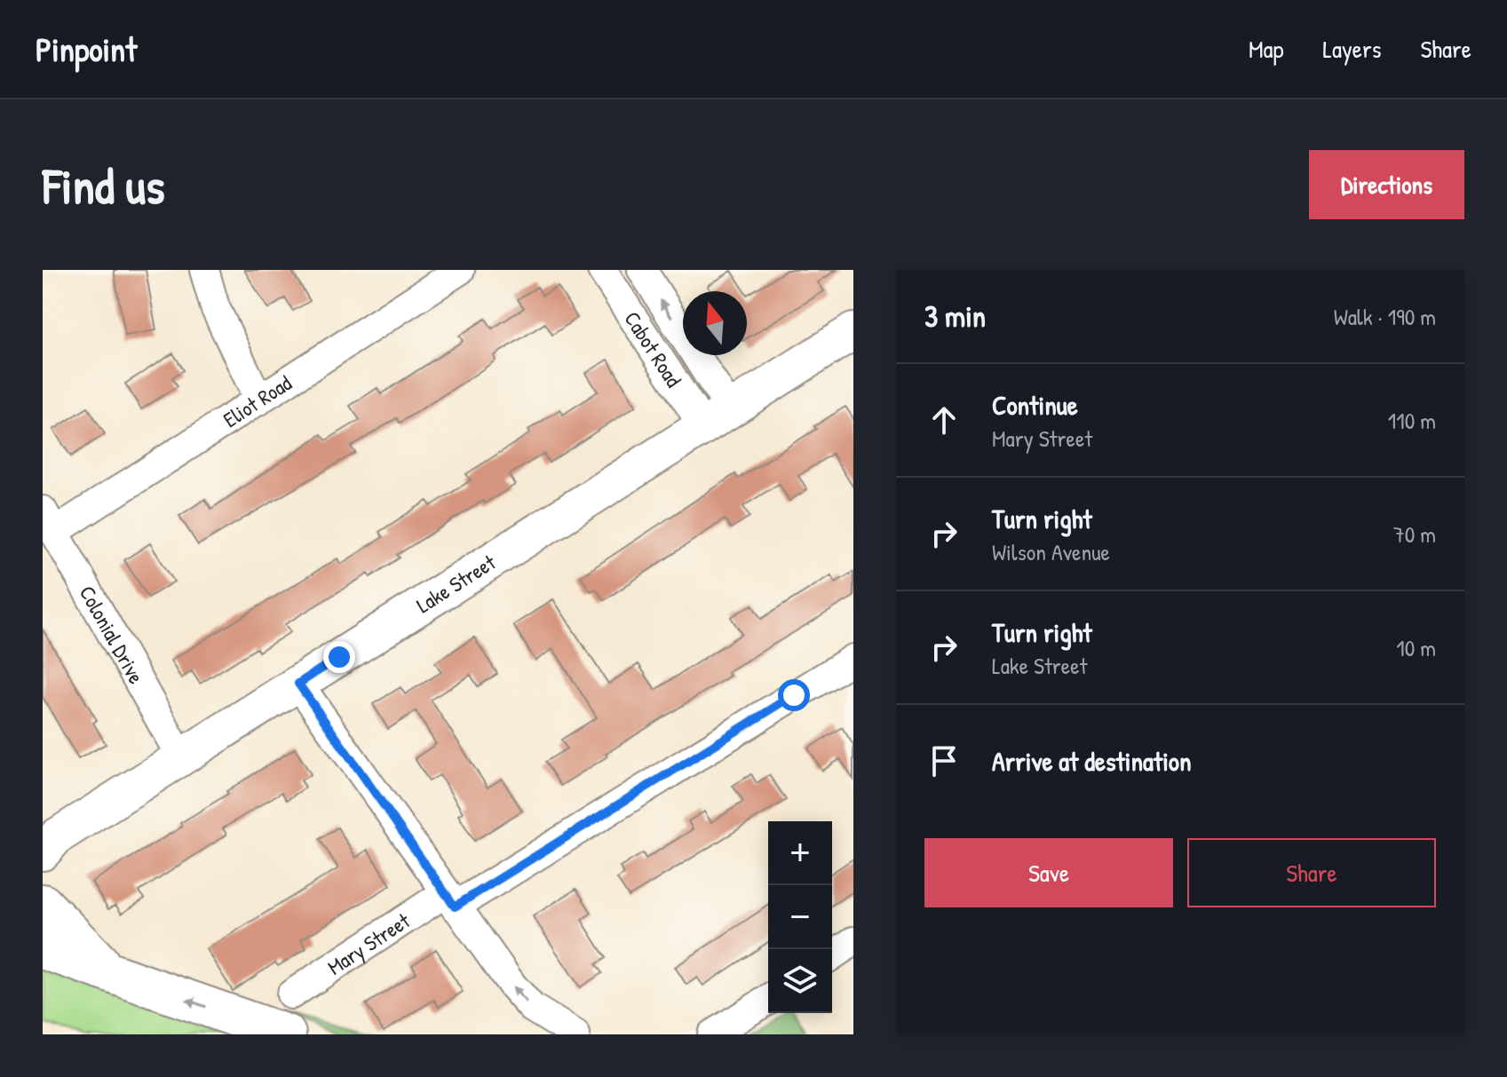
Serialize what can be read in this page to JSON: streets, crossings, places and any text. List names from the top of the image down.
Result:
{
  "streets": {
    "main road": ["Lake Street"],
    "street": [
      "Cabot Road",
      "Eliot Road",
      "Colonial Drive",
      "Mary Street"
    ]
  },
  "crossings": [
    ["Cabot Road", "Lake Street"],
    ["Eliot Road", "Colonial Drive"],
    ["Lake Street", "Colonial Drive"]
  ],
  "north": "top",
  "page": {
    "header": "Pinpoint",
    "nav": ["Map", "Layers", "Share"],
    "buttons": [
      "Directions",
      ["Save", "Share"]
    ],
    "title": "Find us",
    "heading": ["3 min", "Walk · 190 m"],
    "list": [
      ["Continue", "Mary Street", "110 m"],
      ["Turn right", "Wilson Avenue", "70 m"],
      ["Turn right", "Lake Street", "10 m"],
      "Arrive at destination"
    ],
    "map_buttons": ["+", "−"]
  }
}
